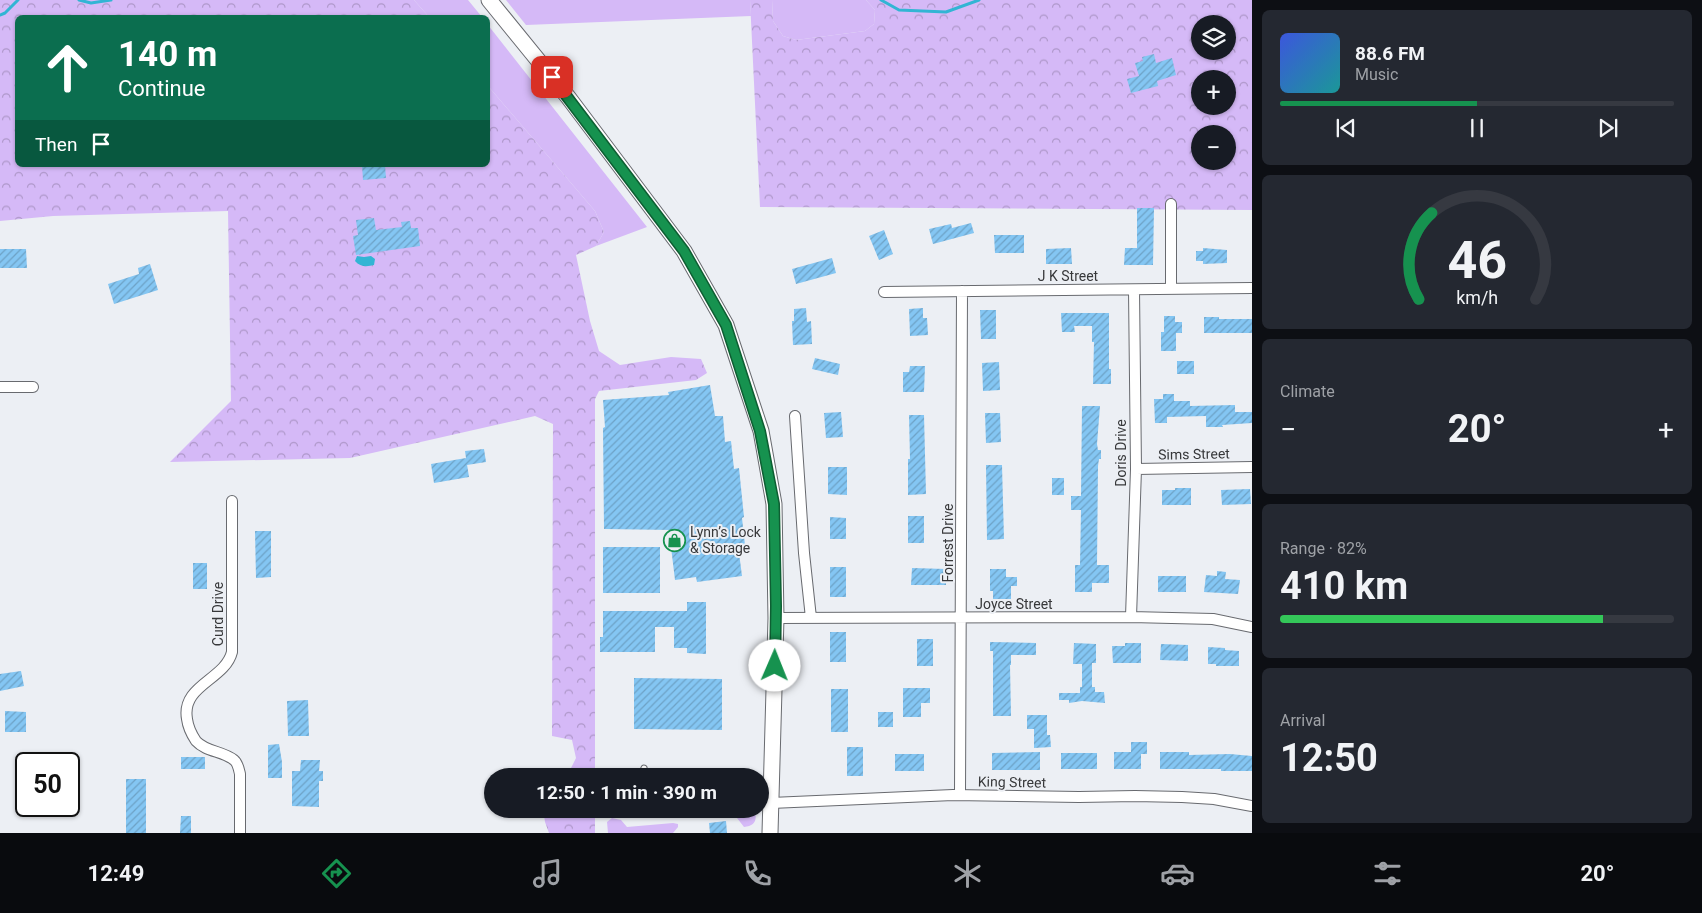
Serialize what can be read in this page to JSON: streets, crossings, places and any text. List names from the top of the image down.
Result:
{
  "streets": {
    "street": [
      "J K Street",
      "Doris Drive",
      "Sims Street",
      "Forrest Drive",
      "Joyce Street",
      "Curd Drive",
      "King Street"
    ]
  },
  "crossings": [
    ["J K Street", "Doris Drive"],
    ["J K Street", "Forrest Drive"],
    ["Doris Drive", "Sims Street"],
    ["Doris Drive", "Joyce Street"],
    ["Forrest Drive", "Joyce Street"],
    ["Forrest Drive", "King Street"]
  ],
  "places": {
    "shop": ["Lynn’s Lock & Storage"]
  },
  "page": {
    "map_buttons": ["+", "−"],
    "turn": ["140 m", "Continue"],
    "song": ["88.6 FM", "Music"],
    "then": "Then",
    "tile": [
      "Climate",
      ["Range · 82%", "410 km"],
      ["Arrival", "12:50"]
    ],
    "heat": ["−", "20°", "+"],
    "limit": "50",
    "trip": "12:50 · 1 min · 390 m",
    "tabs": ["12:49", "20°"],
    "gauge": ["46", "km/h"]
  }
}
